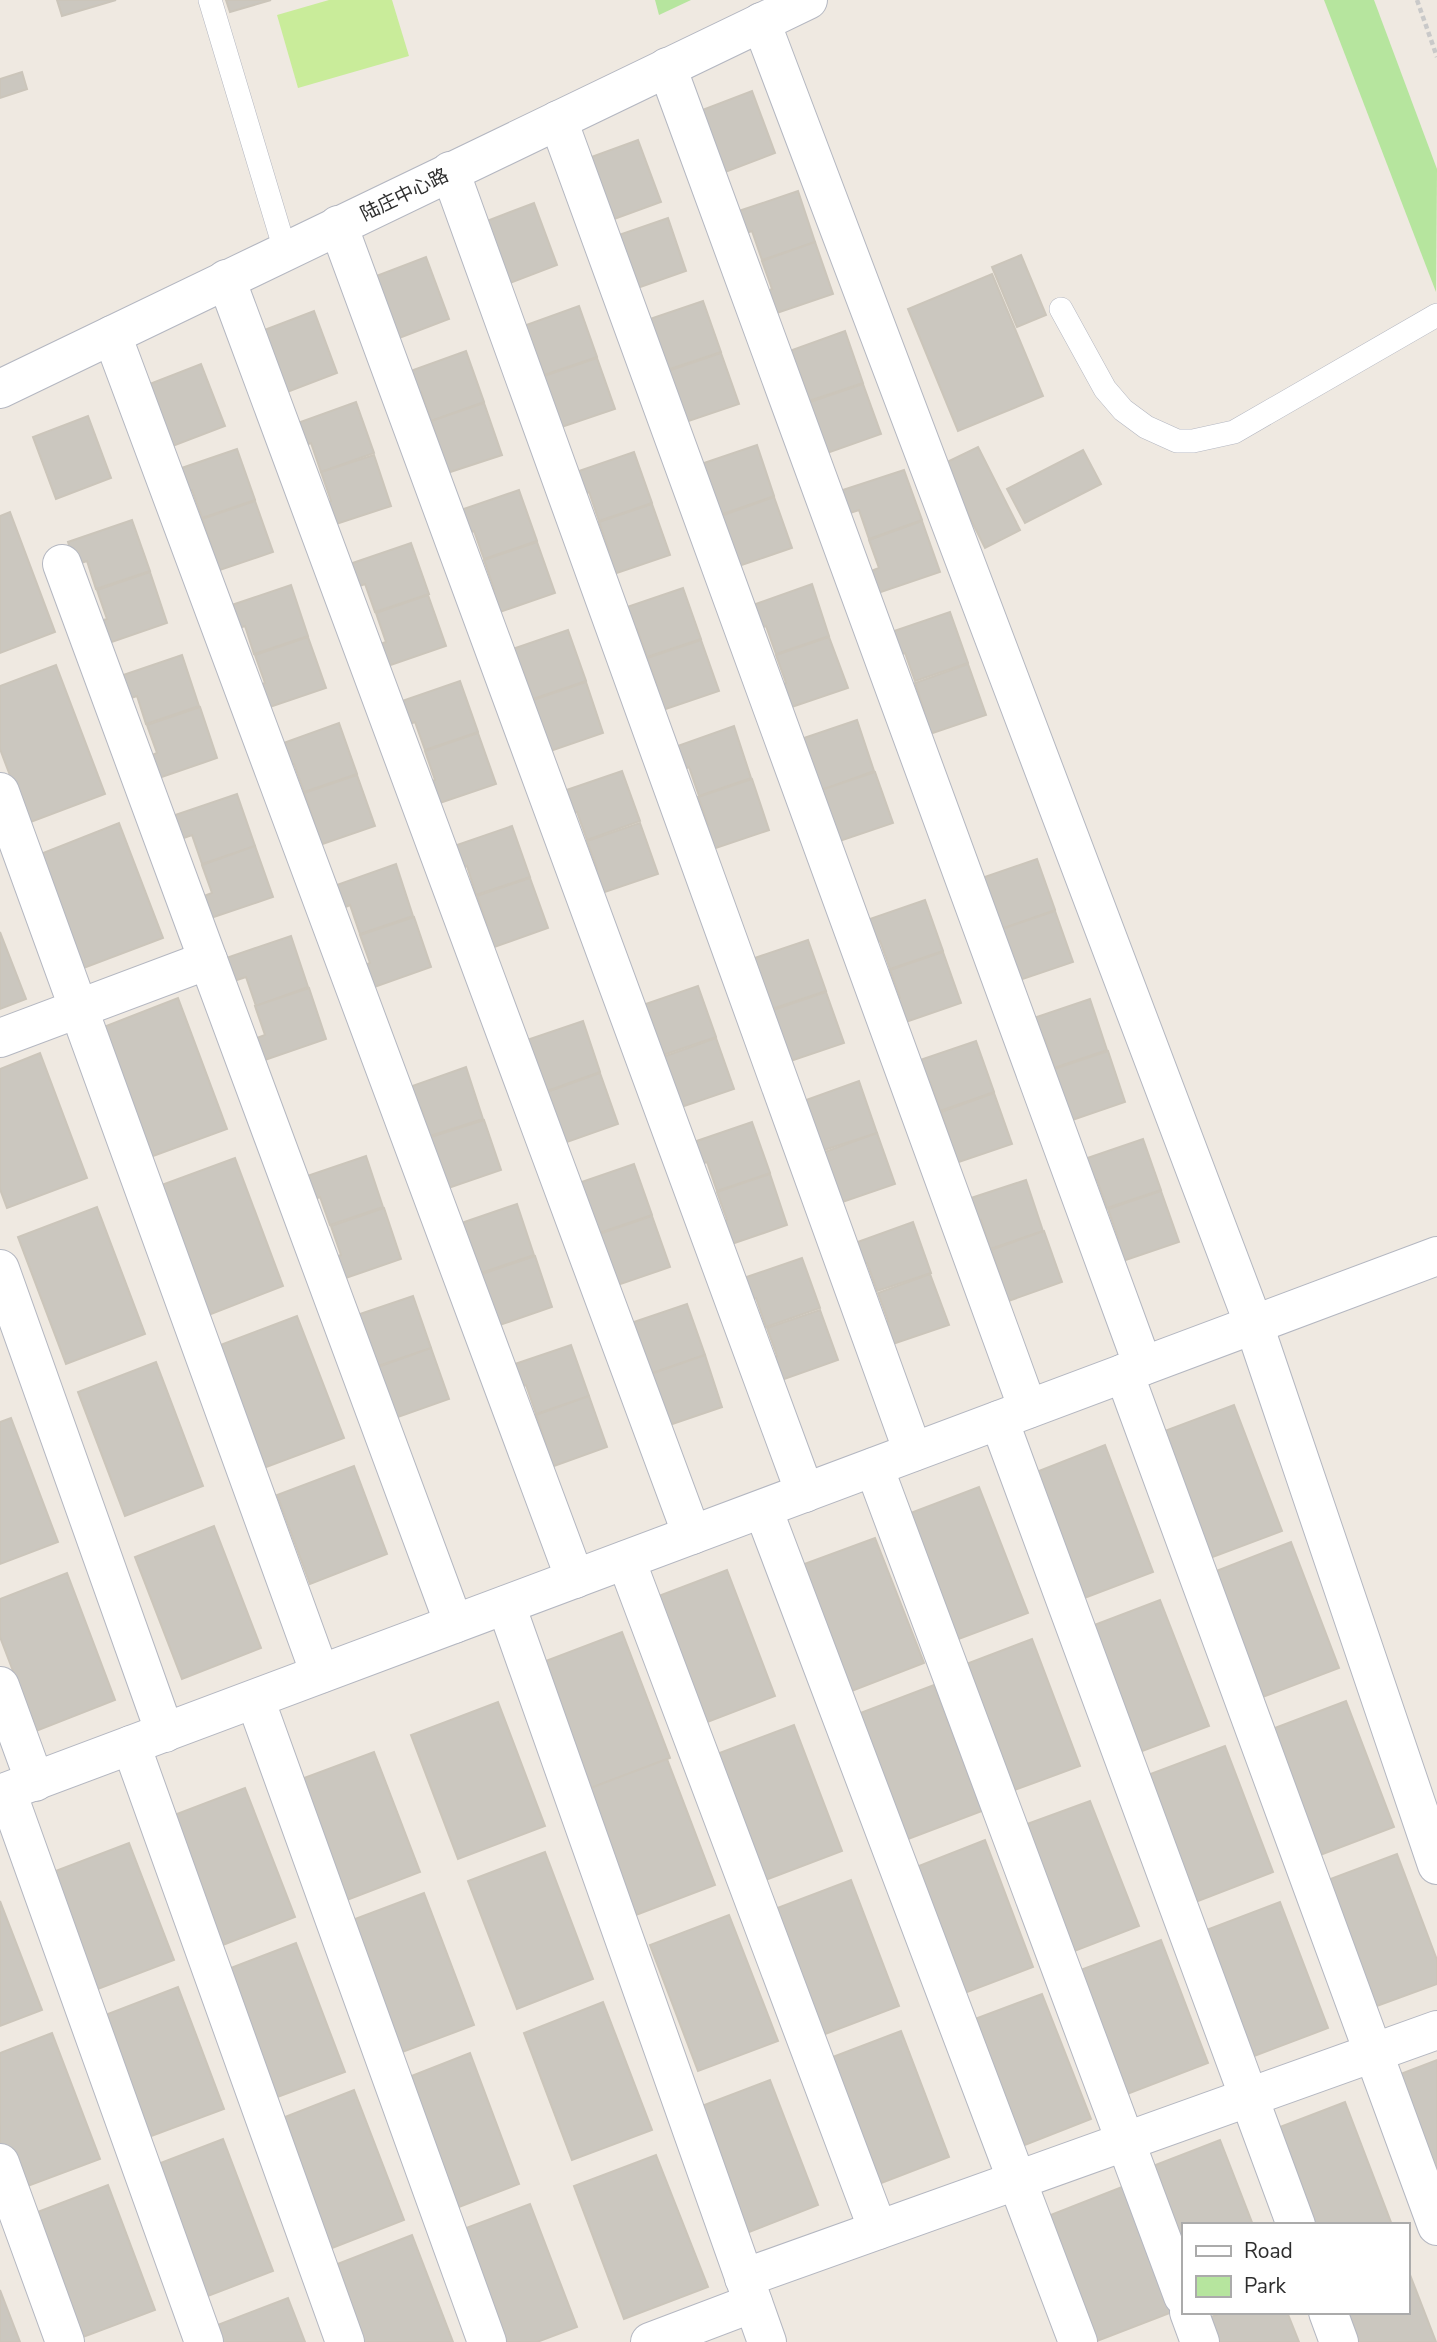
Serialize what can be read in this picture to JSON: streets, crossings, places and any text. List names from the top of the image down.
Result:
{
  "streets": {
    "street": ["陆庄中心路"]
  },
  "legend": ["Road", "Park"]
}
